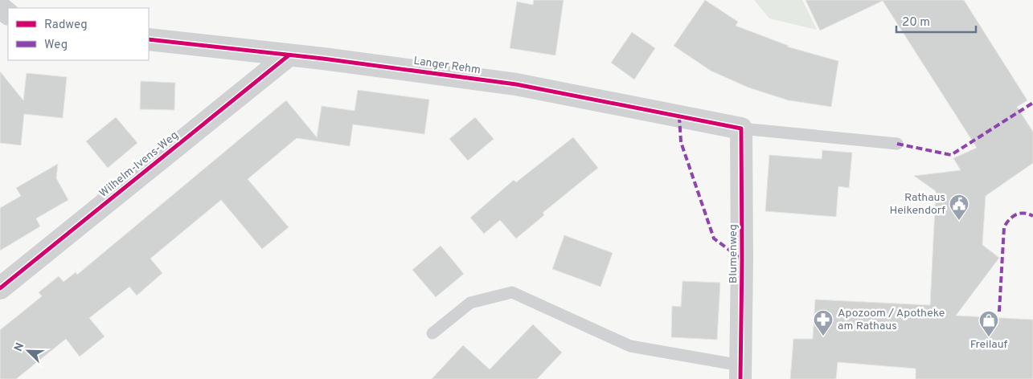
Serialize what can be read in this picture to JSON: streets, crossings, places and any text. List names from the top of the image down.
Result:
{
  "streets": {
    "street": ["Langer Rehm", "Wilhelm-Ivens-Weg", "Blumenweg"]
  },
  "crossings": [
    ["Langer Rehm", "Wilhelm-Ivens-Weg"],
    ["Langer Rehm", "Blumenweg"]
  ],
  "places": {
    "public building": ["Rathaus Heikendorf"],
    "pharmacy": ["Apozoom / Apotheke am Rathaus"],
    "shop": ["Freilauf"]
  },
  "legend": ["Radweg", "Weg"],
  "scale_bar": "20 m",
  "north": "top left"
}
